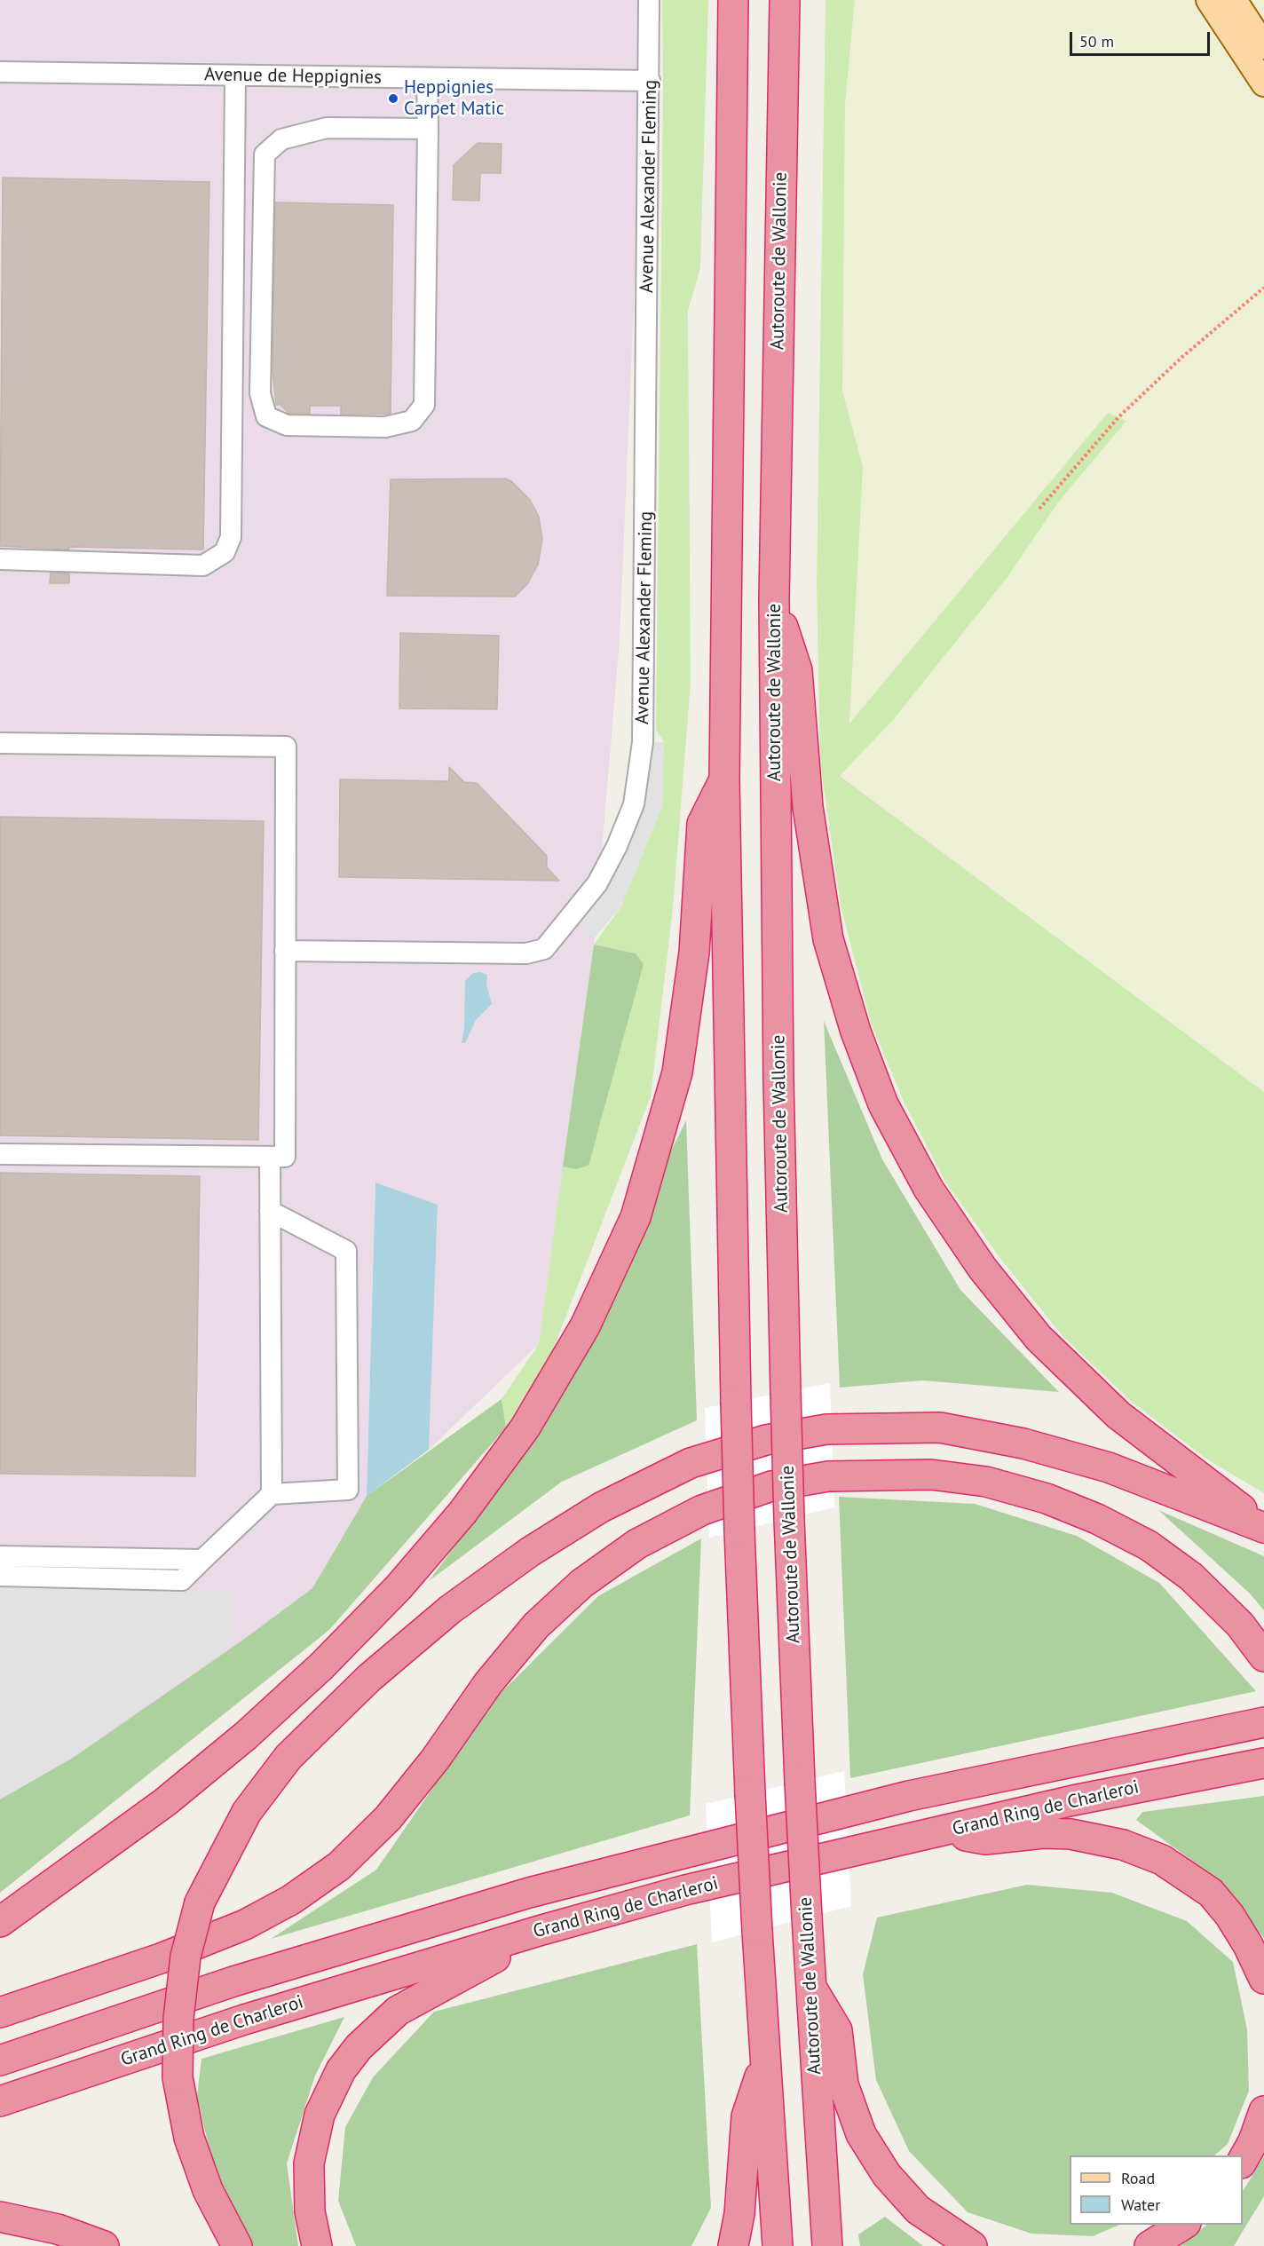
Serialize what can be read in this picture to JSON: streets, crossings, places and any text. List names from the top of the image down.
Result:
{
  "streets": {
    "highway": ["Autoroute de Wallonie", "Grand Ring de Charleroi"],
    "street": ["Avenue de Heppignies", "Avenue Alexander Fleming"]
  },
  "crossings": [
    ["Avenue de Heppignies", "Avenue Alexander Fleming"]
  ],
  "places": ["Heppignies Carpet Matic"],
  "legend": ["Road", "Water"],
  "scale_bar": "50 m"
}
